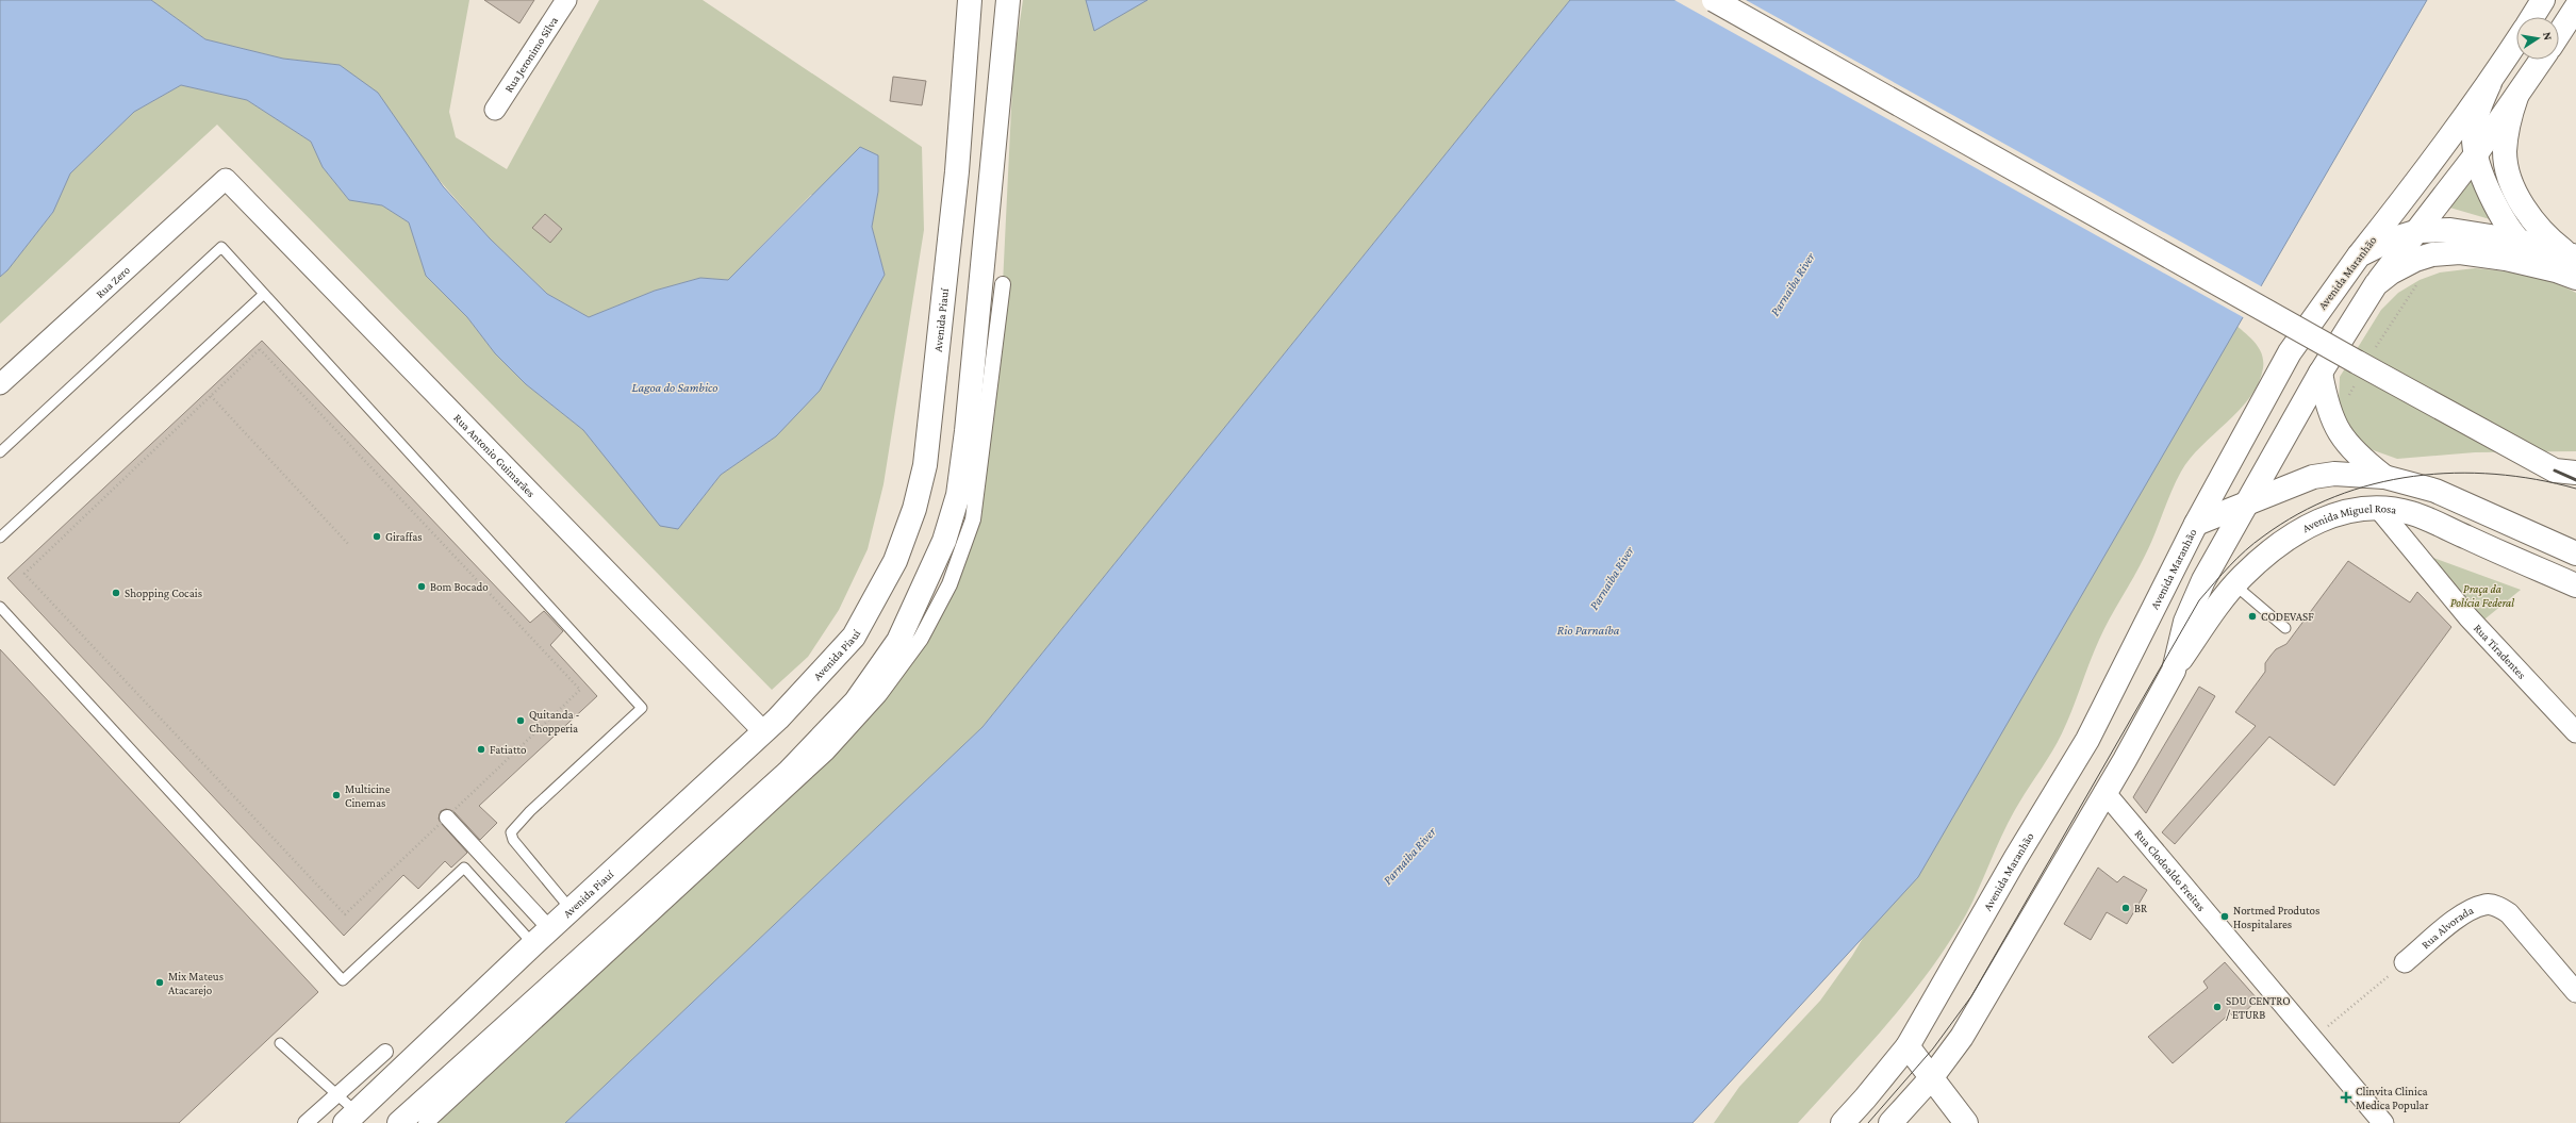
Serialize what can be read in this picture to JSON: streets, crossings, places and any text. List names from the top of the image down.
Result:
{
  "streets": {
    "main road": ["Avenida Maranhão", "Avenida Piauí", "Avenida Miguel Rosa"],
    "street": [
      "Rua Jeronimo Silva",
      "Rua Zero",
      "Rua Antonio Guimarães",
      "Rua Tiradentes",
      "Rua Clodoaldo Freitas",
      "Rua Alvorada"
    ]
  },
  "crossings": [
    ["Rua Zero", "Rua Antonio Guimarães"],
    ["Avenida Piauí", "Rua Antonio Guimarães"],
    ["Avenida Miguel Rosa", "Rua Tiradentes"]
  ],
  "water": ["Parnaiba River", "Lagoa do Sambico", "Rio Parnaíba"],
  "parks": ["Praça da Polícia Federal"],
  "places": {
    "other": [
      "Giraffas",
      "Bom Bocado",
      "Shopping Cocais",
      "CODEVASF",
      "Quitanda - Chopperia",
      "Fatiatto",
      "Multicine Cinemas",
      "BR",
      "Nortmed Produtos Hospitalares",
      "Mix Mateus Atacarejo",
      "SDU CENTRO / ETURB"
    ],
    "health": ["Clinvita Clinica Medica Popular"]
  },
  "north": "right"
}
